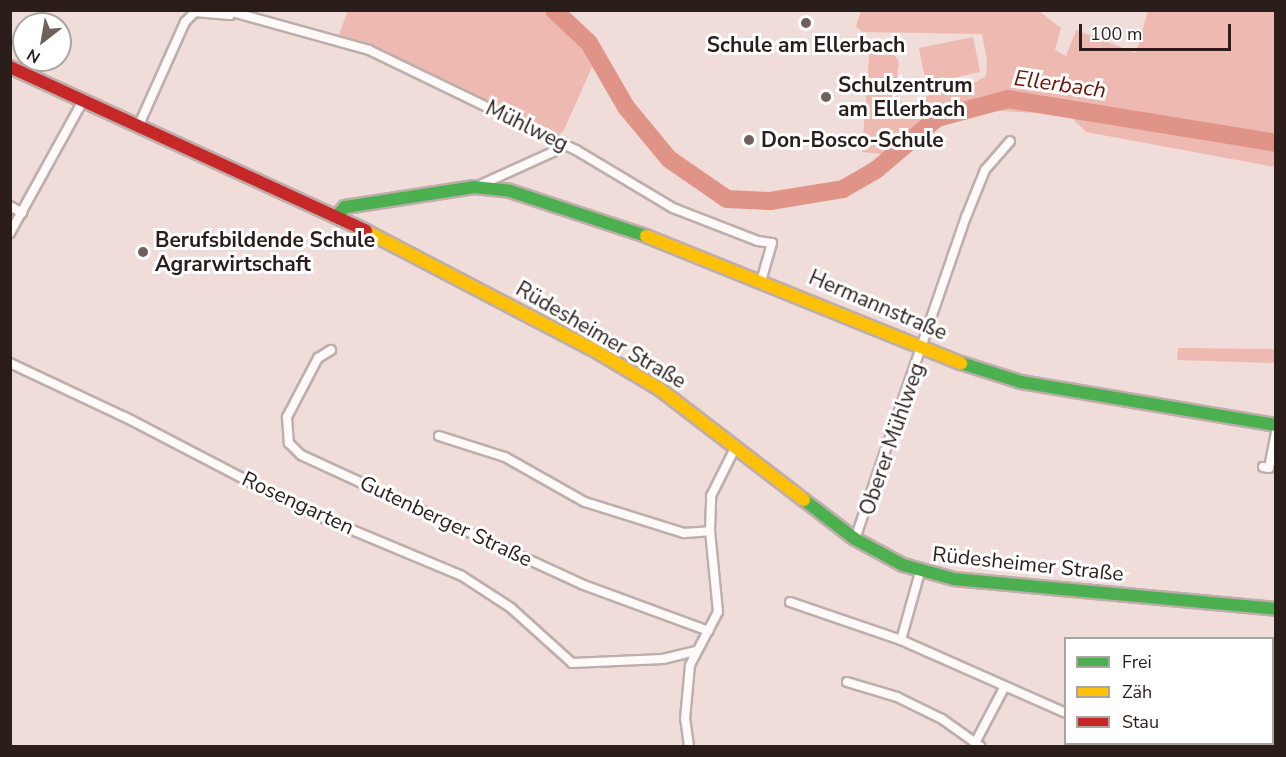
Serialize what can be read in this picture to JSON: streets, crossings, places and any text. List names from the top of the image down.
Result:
{
  "streets": {
    "street": [
      "Mühlweg",
      "Hermannstraße",
      "Rüdesheimer Straße",
      "Oberer Mühlweg",
      "Rosengarten",
      "Gutenberger Straße"
    ]
  },
  "crossings": [
    ["Mühlweg", "Hermannstraße"],
    ["Mühlweg", "Rüdesheimer Straße"],
    ["Hermannstraße", "Rüdesheimer Straße"],
    ["Hermannstraße", "Oberer Mühlweg"],
    ["Rüdesheimer Straße", "Oberer Mühlweg"]
  ],
  "water": ["Ellerbach"],
  "places": [
    "Schule am Ellerbach",
    "Schulzentrum am Ellerbach",
    "Don-Bosco-Schule",
    "Berufsbildende Schule Agrarwirtschaft"
  ],
  "legend": ["Frei", "Zäh", "Stau"],
  "scale_bar": "100 m",
  "north": "bottom left"
}
